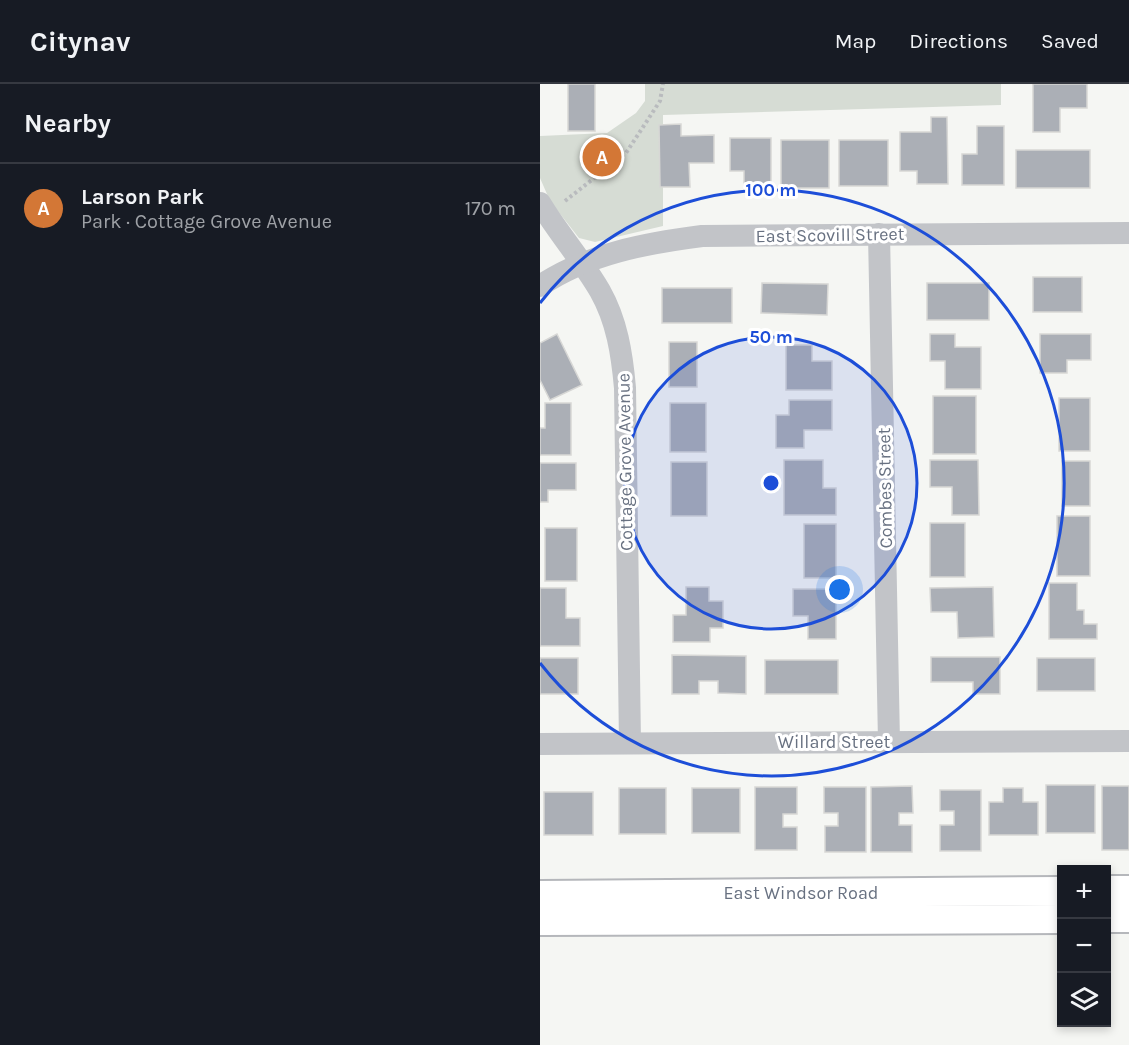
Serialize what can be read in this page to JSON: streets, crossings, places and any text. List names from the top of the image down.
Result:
{
  "streets": {
    "main road": ["East Windsor Road"],
    "street": [
      "East Scovill Street",
      "Cottage Grove Avenue",
      "Combes Street",
      "Willard Street"
    ]
  },
  "crossings": [
    ["East Scovill Street", "Cottage Grove Avenue"],
    ["East Scovill Street", "Combes Street"],
    ["Cottage Grove Avenue", "Willard Street"],
    ["Combes Street", "Willard Street"]
  ],
  "page": {
    "header": "Citynav",
    "nav": ["Map", "Directions", "Saved"],
    "heading": "Nearby",
    "pins": "A",
    "list": [
      {
        "mark": "A",
        "name": "Larson Park",
        "note": "Park · Cottage Grove Avenue",
        "value": "170 m"
      }
    ],
    "map_buttons": ["+", "−"]
  },
  "rings": ["100 m", "50 m"]
}
